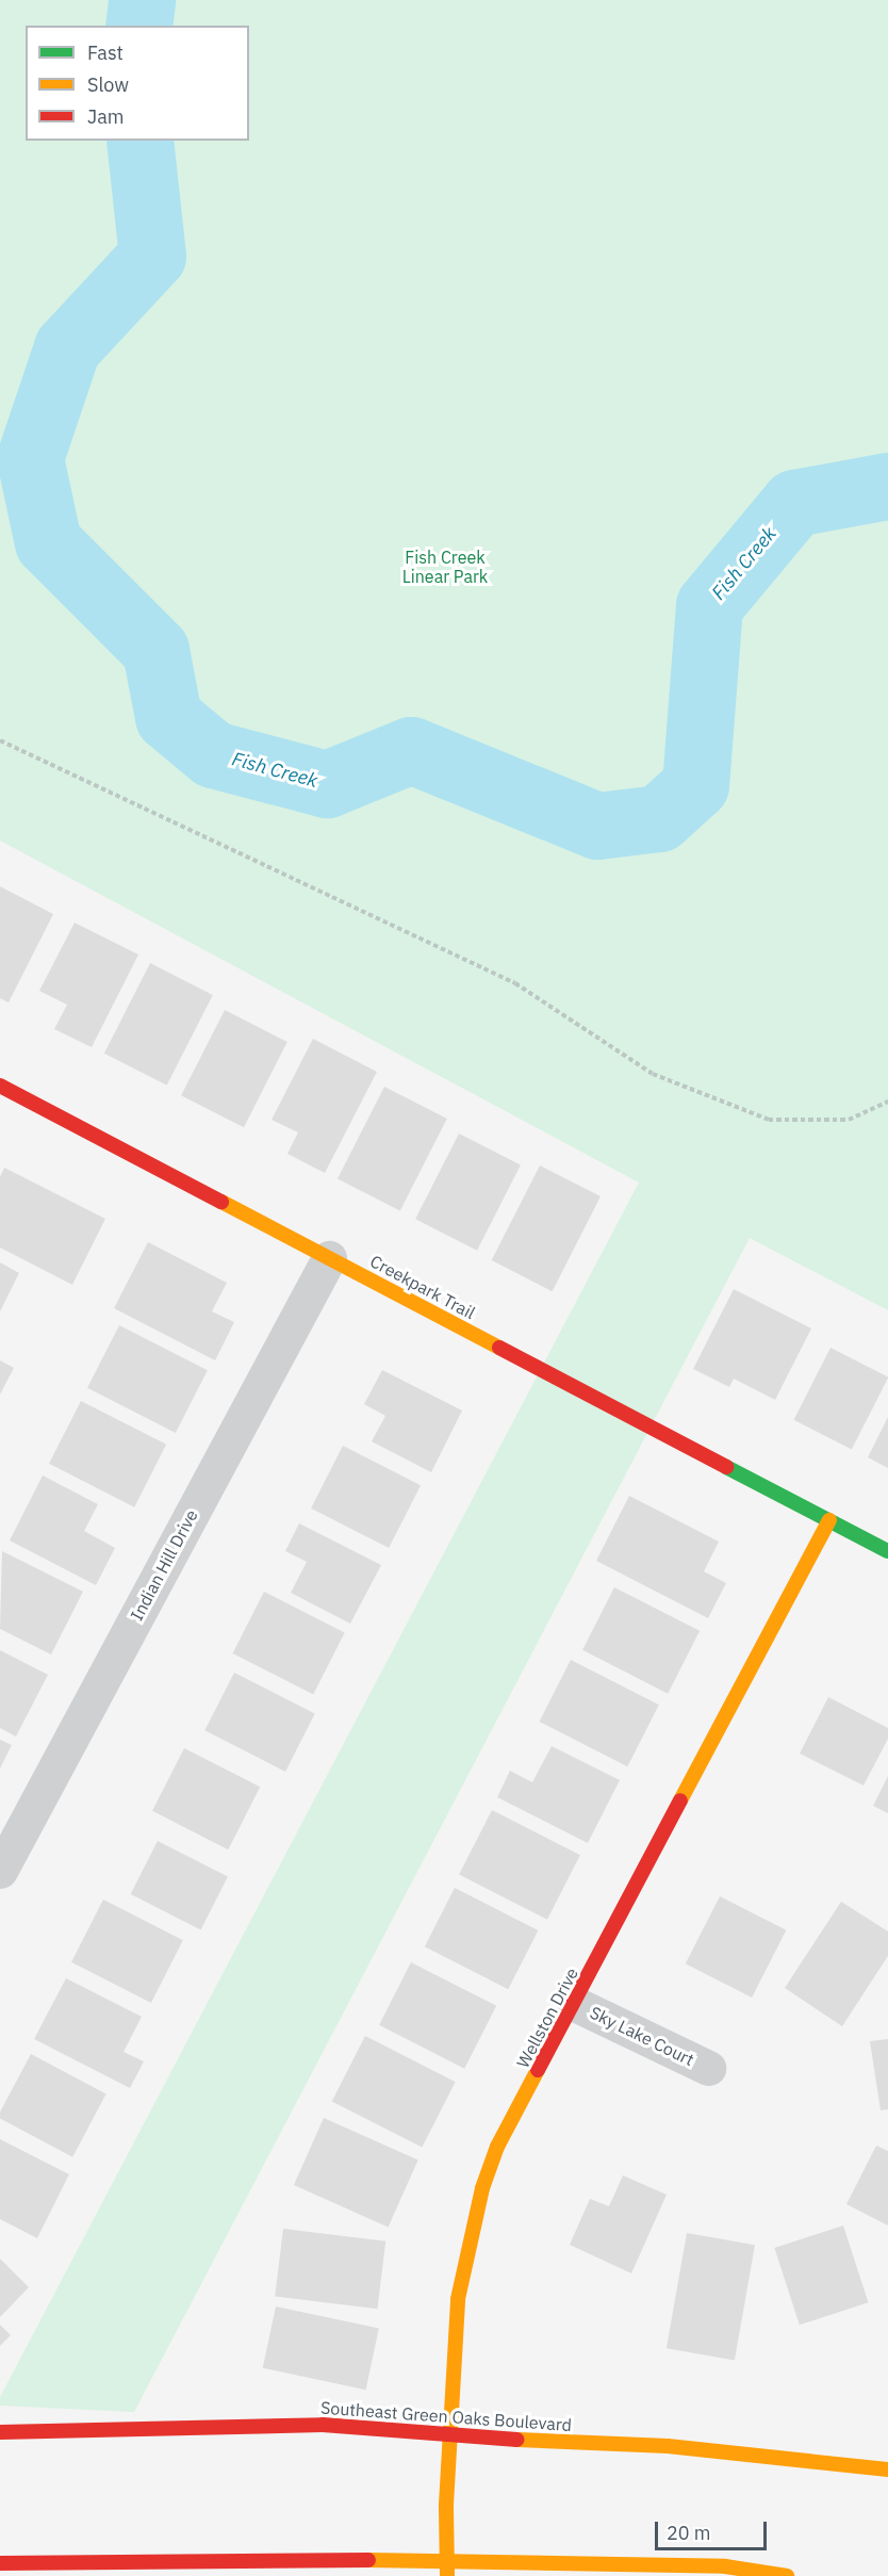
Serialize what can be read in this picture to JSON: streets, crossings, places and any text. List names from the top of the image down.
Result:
{
  "streets": {
    "street": [
      "Creekpark Trail",
      "Indian Hill Drive",
      "Wellston Drive",
      "Sky Lake Court",
      "Southeast Green Oaks Boulevard"
    ]
  },
  "crossings": [
    ["Creekpark Trail", "Indian Hill Drive"],
    ["Creekpark Trail", "Wellston Drive"],
    ["Wellston Drive", "Sky Lake Court"],
    ["Wellston Drive", "Southeast Green Oaks Boulevard"]
  ],
  "water": ["Fish Creek"],
  "parks": ["Fish Creek Linear Park"],
  "legend": ["Fast", "Slow", "Jam"],
  "scale_bar": "20 m"
}
